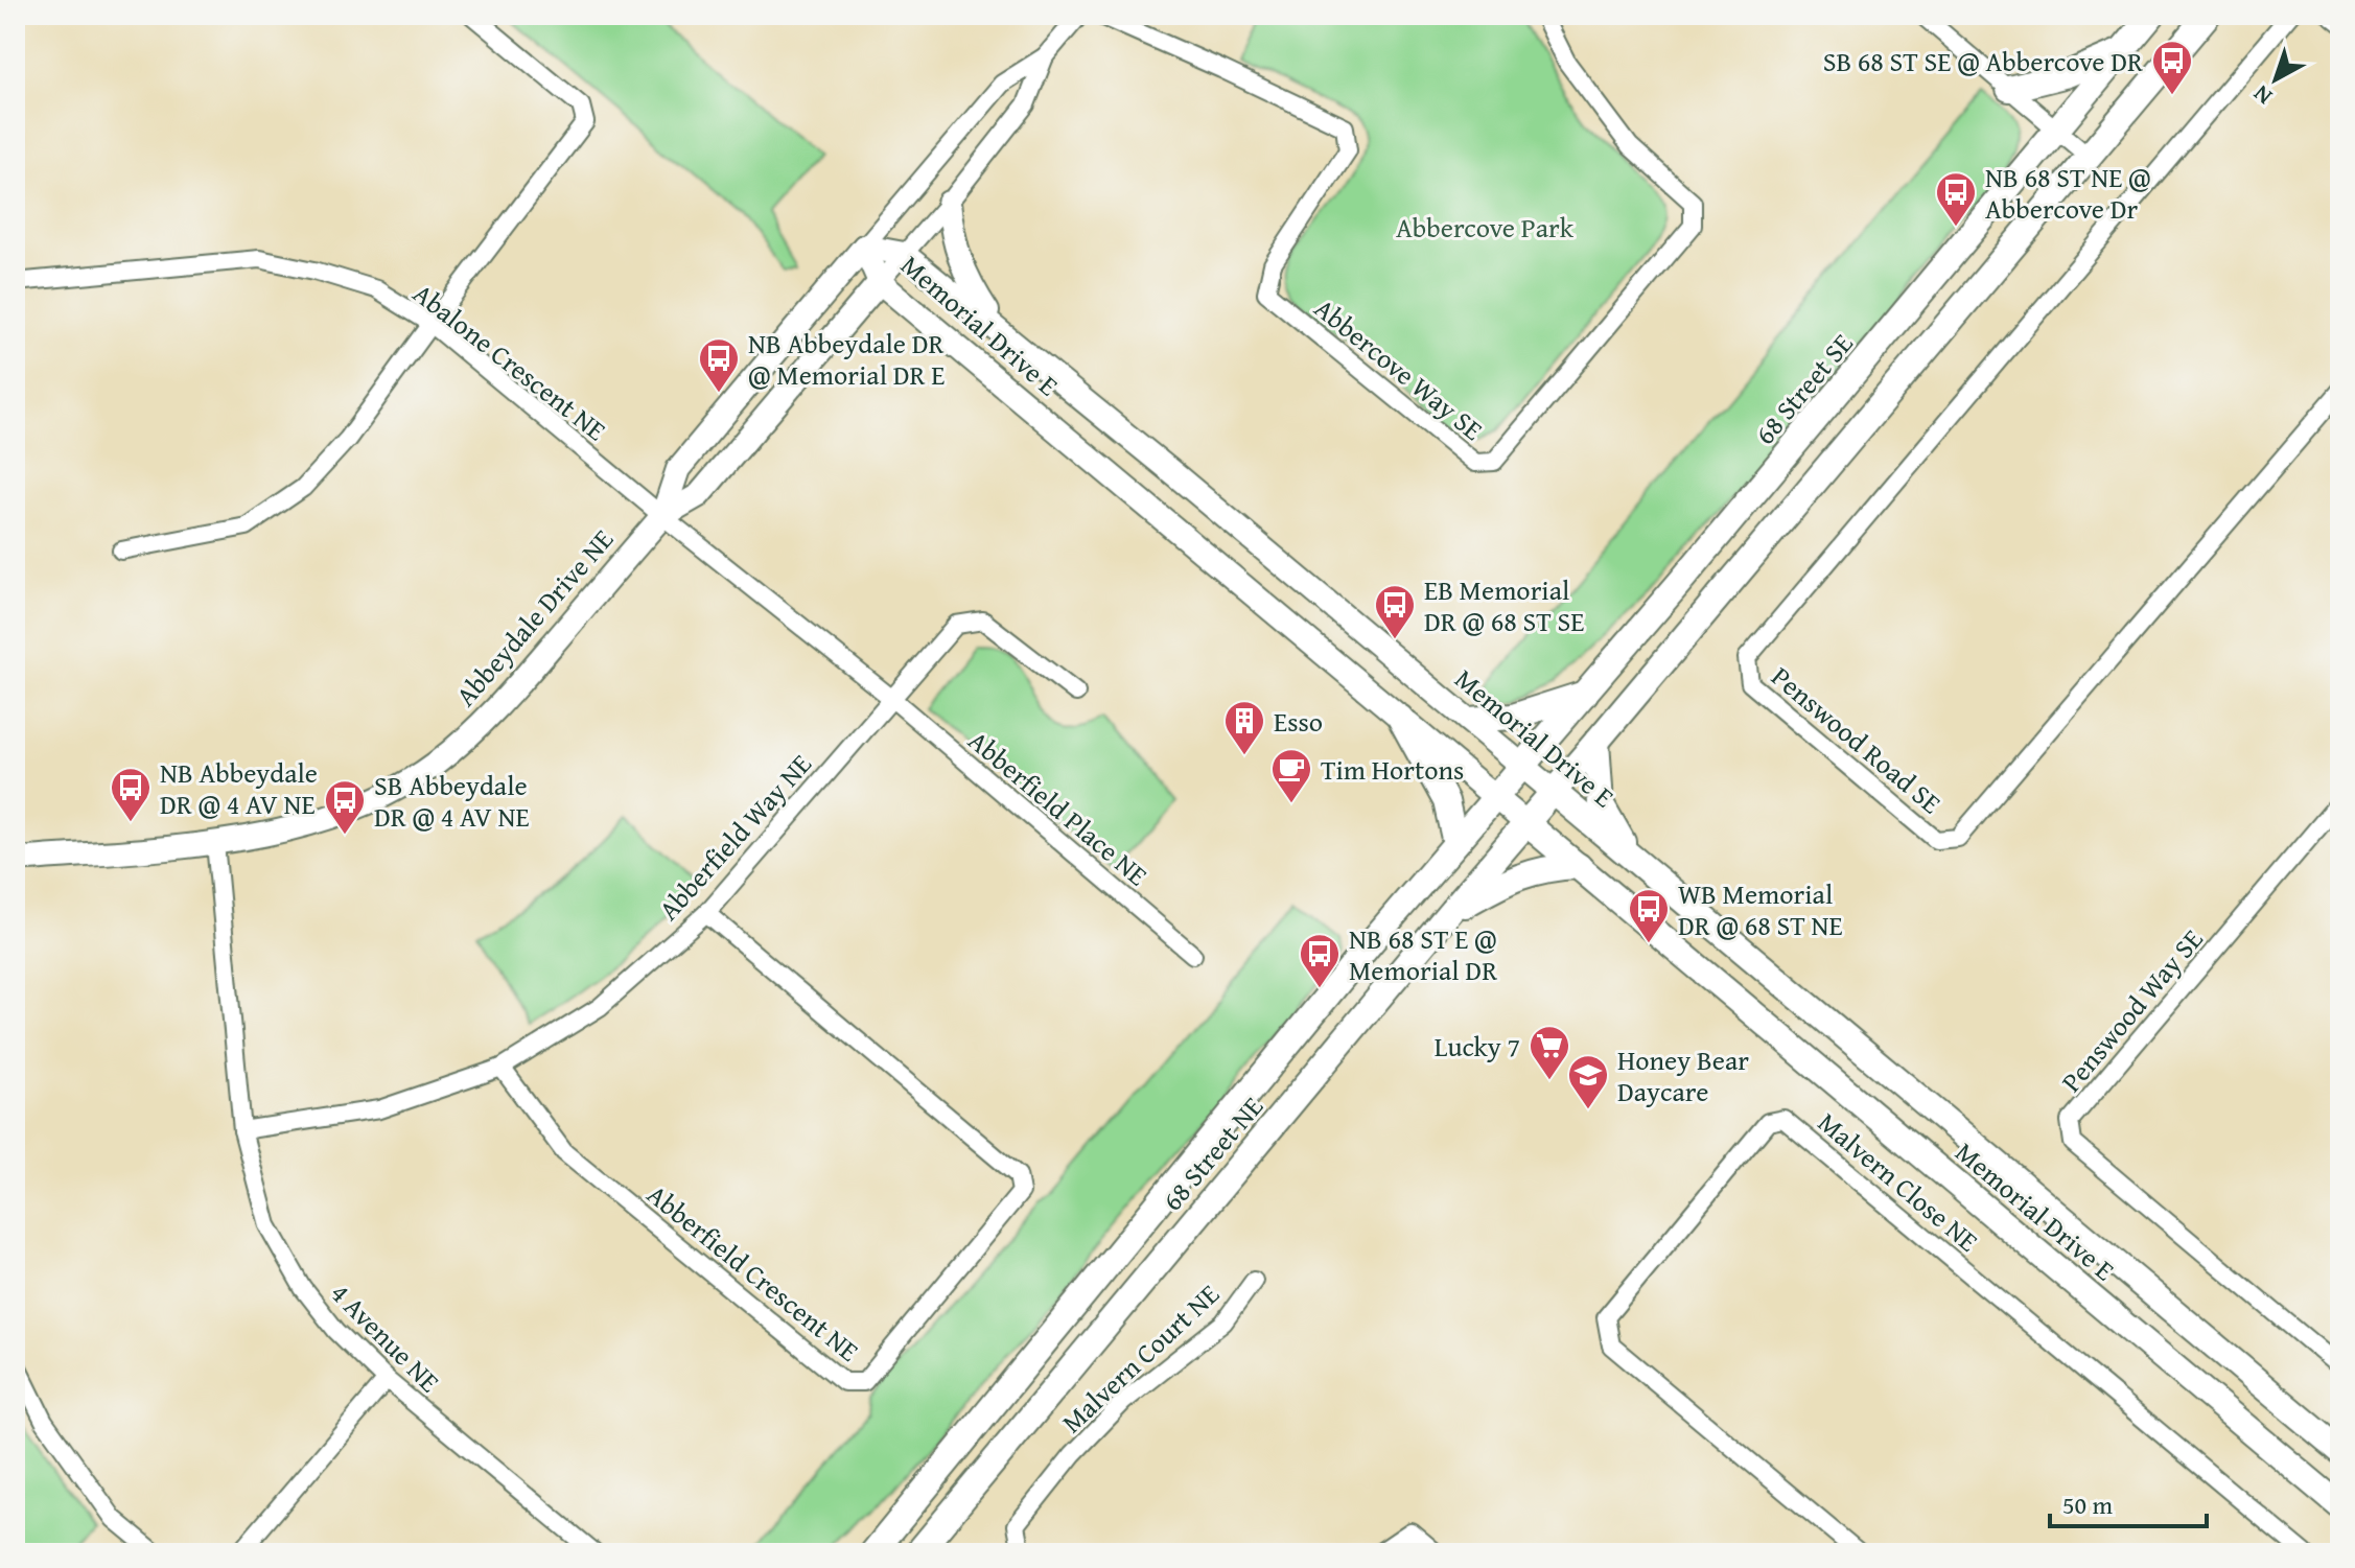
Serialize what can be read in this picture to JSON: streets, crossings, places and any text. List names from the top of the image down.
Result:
{
  "streets": {
    "main road": ["Memorial Drive E", "68 Street SE", "68 Street NE"],
    "street": [
      "Abalone Crescent NE",
      "Abbercove Way SE",
      "Abbeydale Drive NE",
      "Penswood Road SE",
      "Abberfield Place NE",
      "Abberfield Way NE",
      "Penswood Way SE",
      "Malvern Close NE",
      "Abberfield Crescent NE",
      "4 Avenue NE",
      "Malvern Court NE"
    ]
  },
  "crossings": [
    ["Memorial Drive E", "68 Street SE"],
    ["Memorial Drive E", "Abbeydale Drive NE"],
    ["Memorial Drive E", "68 Street NE"],
    ["Abalone Crescent NE", "Abbeydale Drive NE"],
    ["68 Street SE", "68 Street NE"],
    ["Abbeydale Drive NE", "4 Avenue NE"],
    ["Abberfield Place NE", "Abberfield Way NE"],
    ["Abberfield Way NE", "Abberfield Crescent NE"],
    ["Abberfield Way NE", "4 Avenue NE"]
  ],
  "parks": ["Abbercove Park"],
  "places": {
    "bus stop": [
      "SB 68 ST SE @ Abbercove DR",
      "NB 68 ST NE @ Abbercove Dr",
      "NB Abbeydale DR @ Memorial DR E",
      "EB Memorial DR @ 68 ST SE",
      "NB Abbeydale DR @ 4 AV NE",
      "SB Abbeydale DR @ 4 AV NE",
      "WB Memorial DR @ 68 ST NE",
      "NB 68 ST E @ Memorial DR"
    ],
    "building": ["Esso"],
    "cafe": ["Tim Hortons"],
    "supermarket": ["Lucky 7"],
    "school or university": ["Honey Bear Daycare"]
  },
  "scale_bar": "50 m",
  "north": "bottom left"
}
